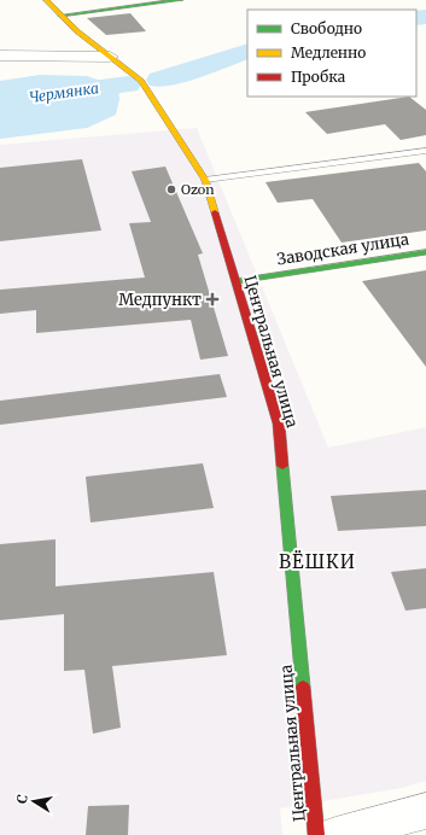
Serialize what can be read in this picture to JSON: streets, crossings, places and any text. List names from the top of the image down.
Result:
{
  "streets": {
    "street": ["Заводская улица", "Центральная улица"]
  },
  "crossings": [
    ["Заводская улица", "Центральная улица"]
  ],
  "districts": ["ВЁШКИ"],
  "water": ["Чермянка"],
  "places": {
    "other": ["Ozon"],
    "health": ["Медпункт"]
  },
  "legend": ["Свободно", "Медленно", "Пробка"],
  "north": "left"
}
